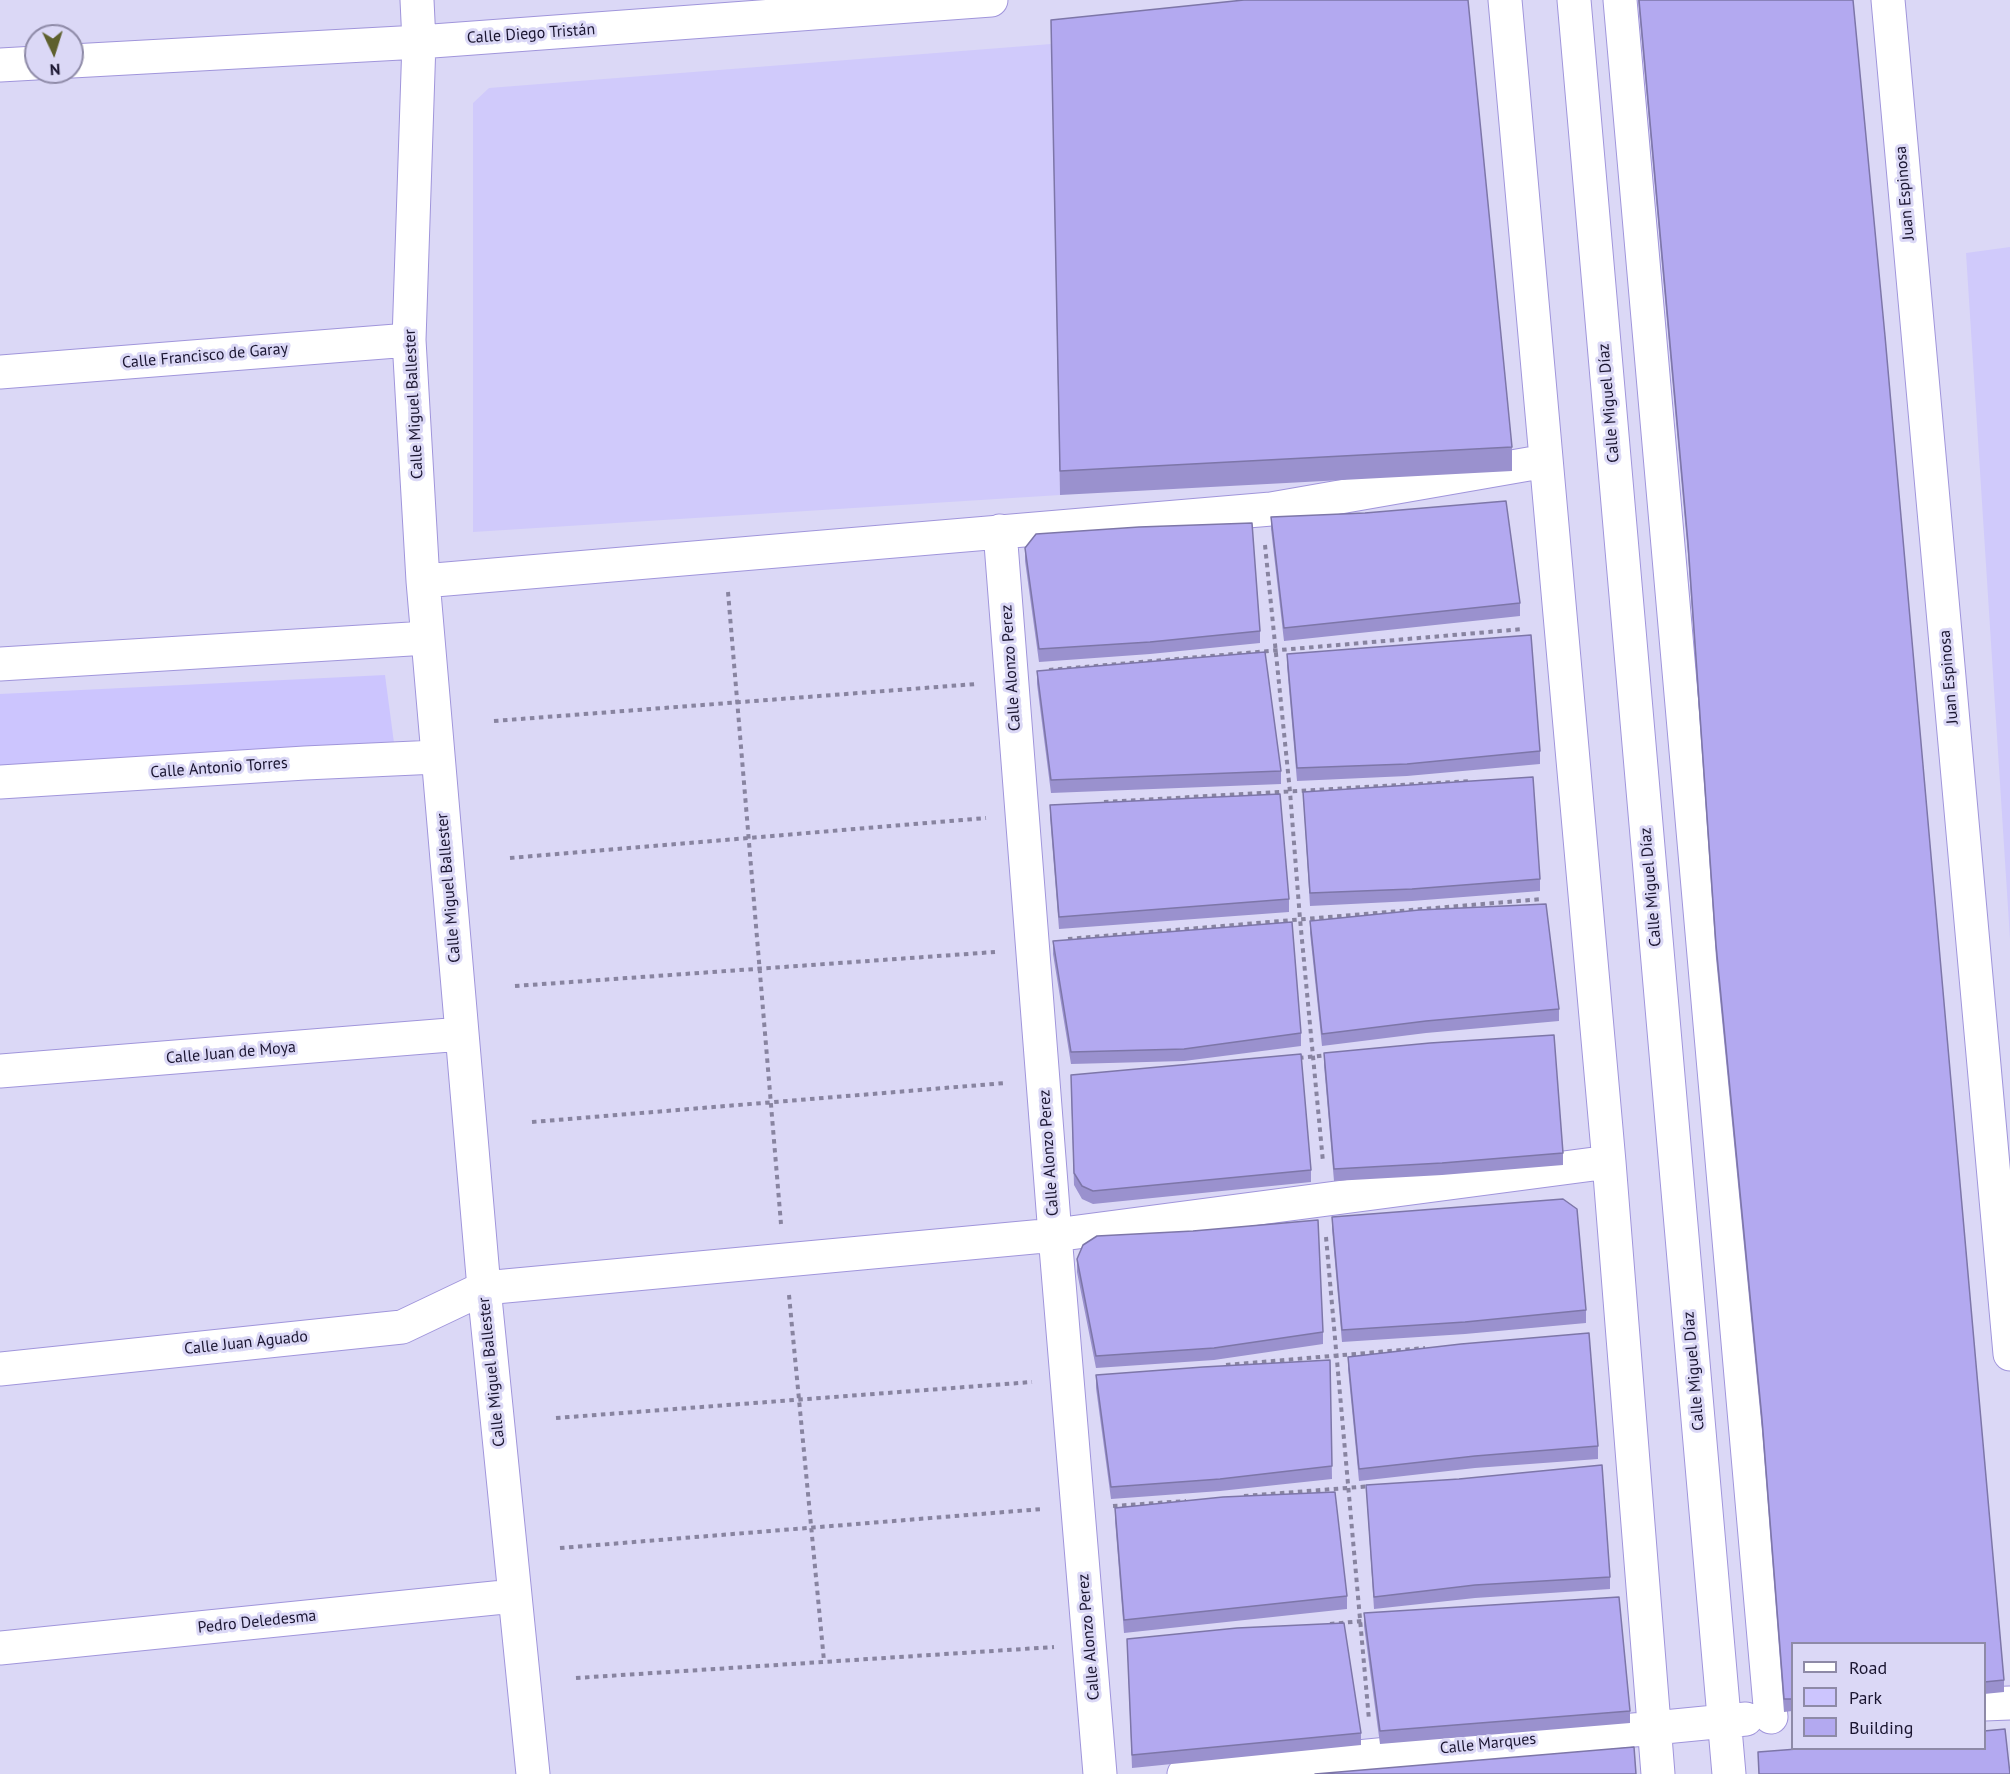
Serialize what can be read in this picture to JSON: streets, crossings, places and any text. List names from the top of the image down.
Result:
{
  "streets": {
    "street": [
      "Calle Diego Tristán",
      "Juan Espinosa",
      "Calle Francisco de Garay",
      "Calle Miguel Díaz",
      "Calle Miguel Ballester",
      "Calle Alonzo Perez",
      "Calle Antonio Torres",
      "Calle Juan de Moya",
      "Calle Juan Aguado",
      "Pedro Deledesma",
      "Calle Marques"
    ]
  },
  "crossings": [
    ["Calle Diego Tristán", "Calle Miguel Ballester"],
    ["Calle Francisco de Garay", "Calle Miguel Ballester"],
    ["Calle Miguel Díaz", "Calle Marques"],
    ["Calle Miguel Ballester", "Calle Antonio Torres"],
    ["Calle Miguel Ballester", "Calle Juan de Moya"],
    ["Calle Miguel Ballester", "Calle Juan Aguado"],
    ["Calle Miguel Ballester", "Pedro Deledesma"]
  ],
  "legend": ["Road", "Park", "Building"],
  "north": "bottom"
}
